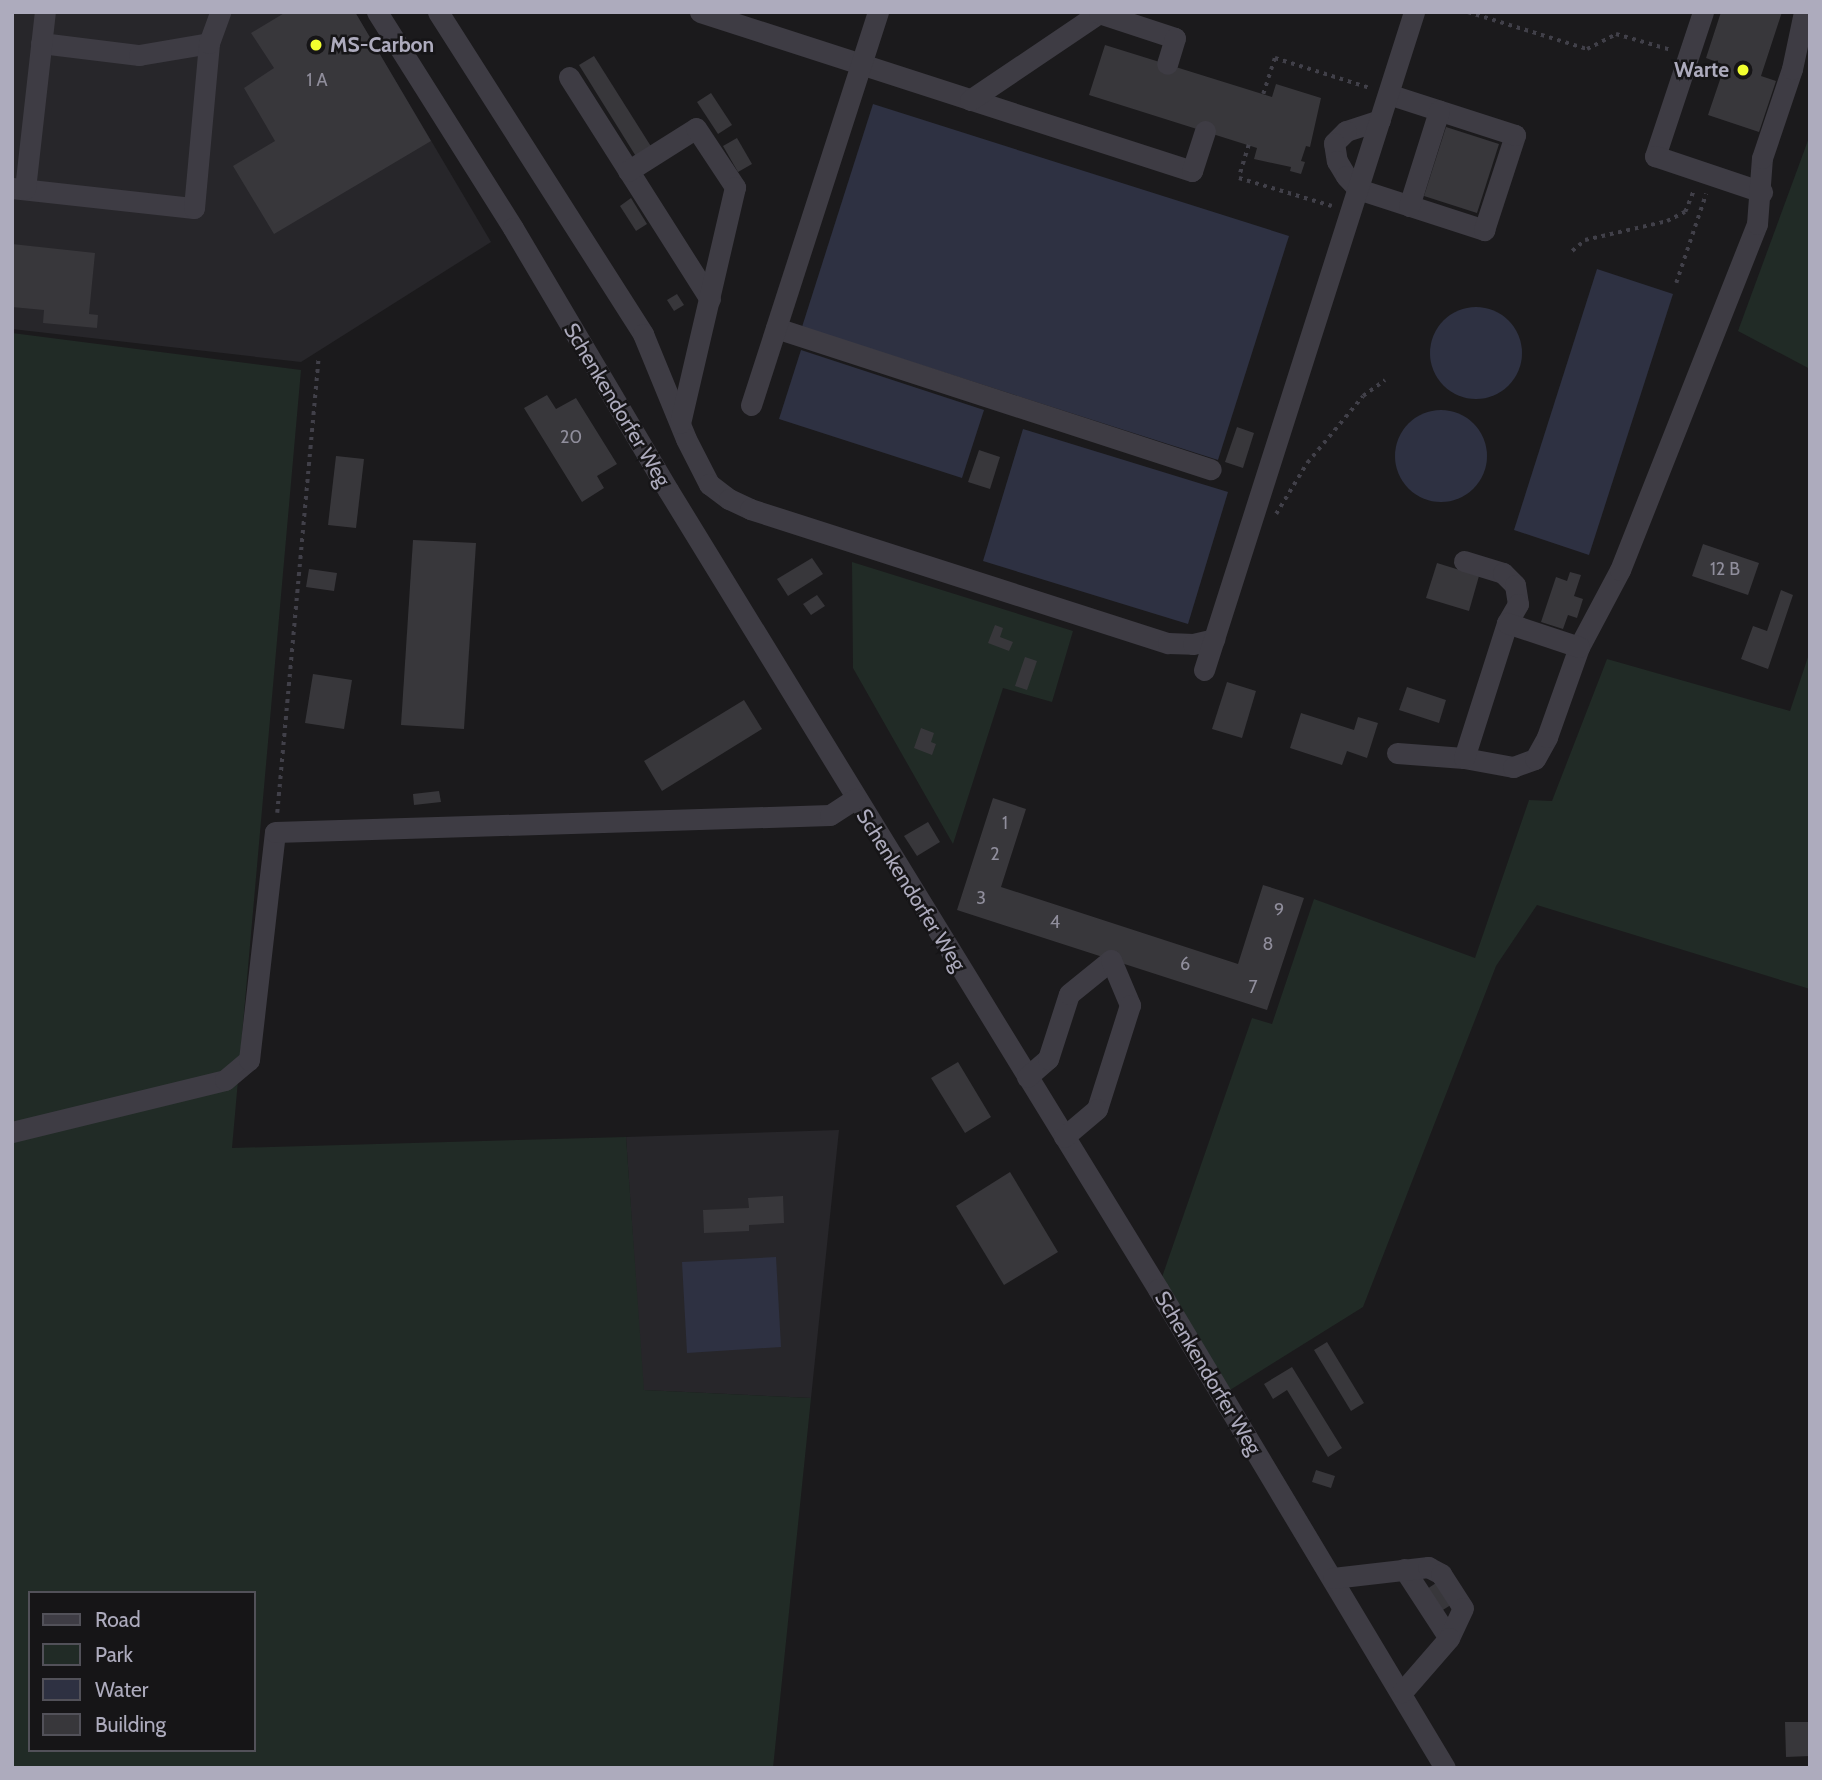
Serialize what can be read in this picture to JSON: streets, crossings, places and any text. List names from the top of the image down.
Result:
{
  "streets": {
    "street": ["Schenkendorfer Weg"]
  },
  "places": ["MS-Carbon", "Warte"],
  "house_numbers": [
    "1 A",
    "20",
    "12 B",
    "1",
    "2",
    "3",
    "9",
    "4",
    "8",
    "6",
    "7"
  ],
  "legend": [
    "Road",
    "Park",
    "Water",
    "Building"
  ]
}
